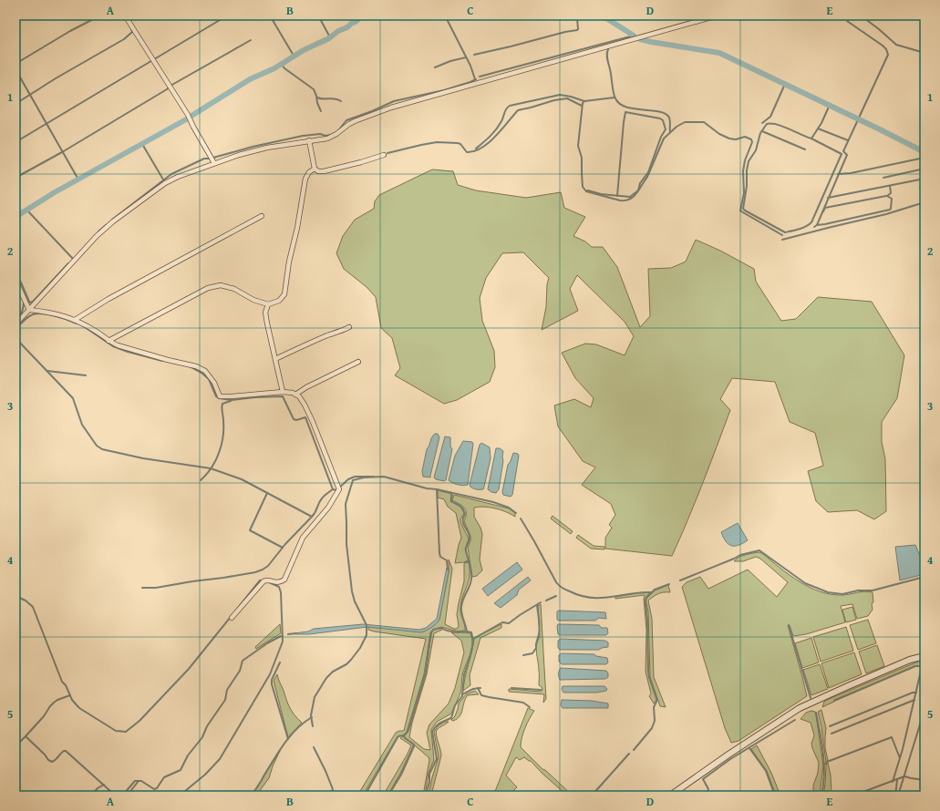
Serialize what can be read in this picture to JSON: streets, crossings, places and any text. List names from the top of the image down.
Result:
{
  "grid": {
    "columns": [
      "A",
      "B",
      "C",
      "D",
      "E"
    ],
    "rows": [
      "1",
      "2",
      "3",
      "4",
      "5"
    ]
  }
}
